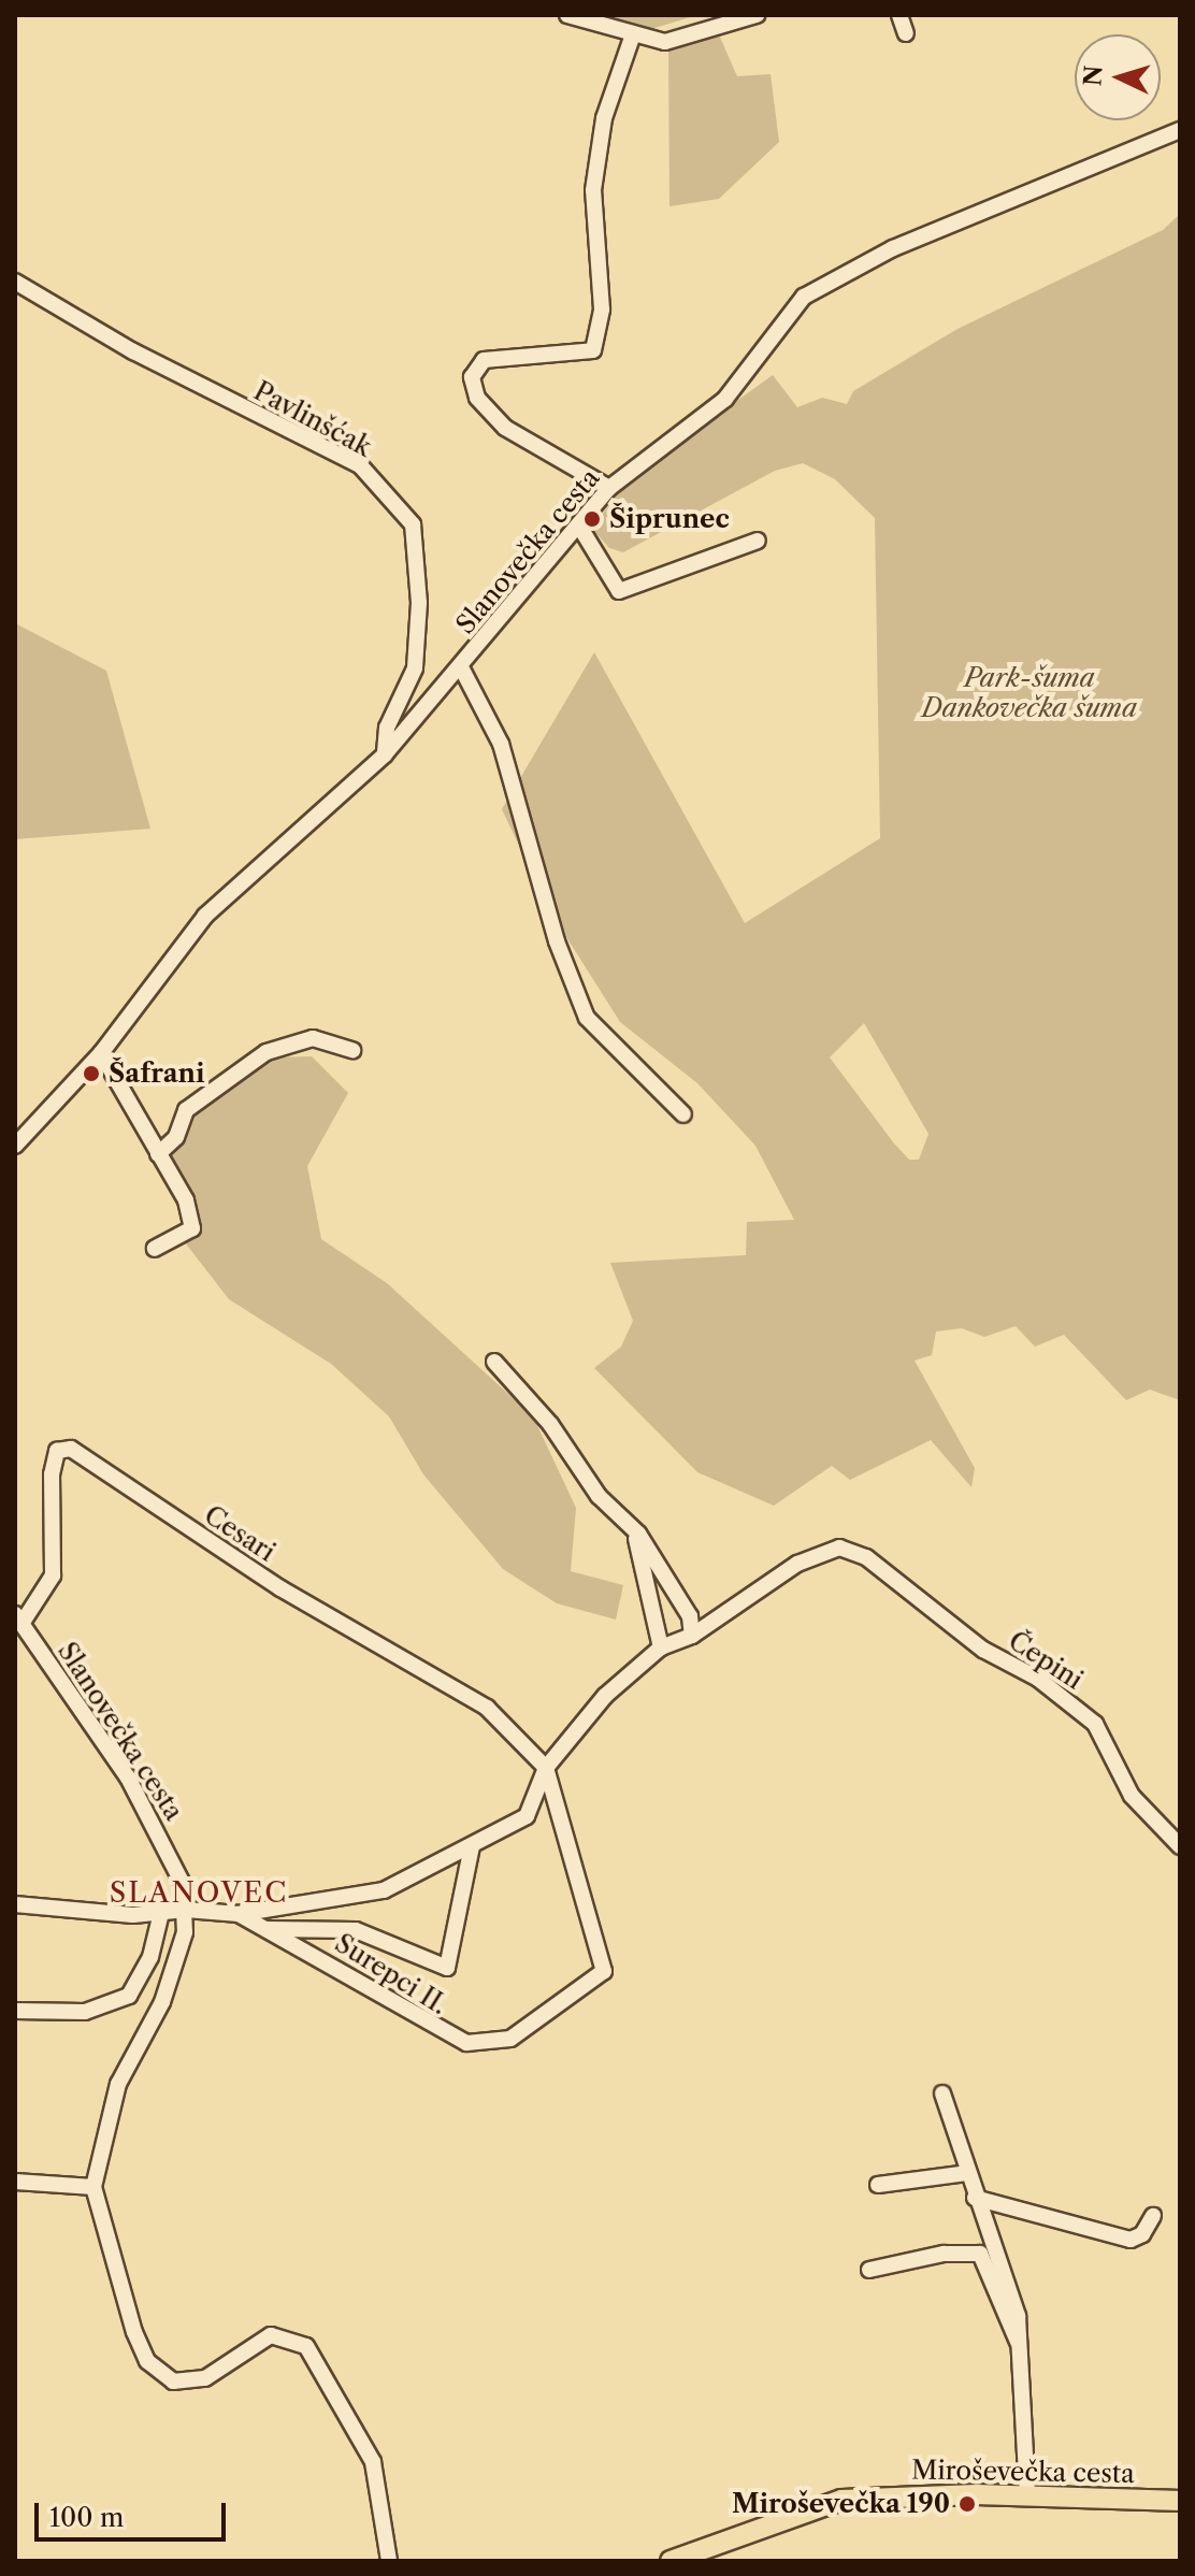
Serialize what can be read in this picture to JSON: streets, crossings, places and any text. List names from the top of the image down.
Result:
{
  "streets": {
    "main road": ["Miroševečka cesta"],
    "street": [
      "Pavlinšćak",
      "Slanovečka cesta",
      "Cesari",
      "Čepini",
      "Surepci II."
    ]
  },
  "crossings": [
    ["Pavlinšćak", "Slanovečka cesta"],
    ["Slanovečka cesta", "Cesari"],
    ["Cesari", "Surepci II."]
  ],
  "districts": ["SLANOVEC"],
  "parks": ["Park-šuma Dankovečka šuma"],
  "places": ["Šiprunec", "Šafrani", "Miroševečka 190"],
  "scale_bar": "100 m",
  "north": "left"
}
